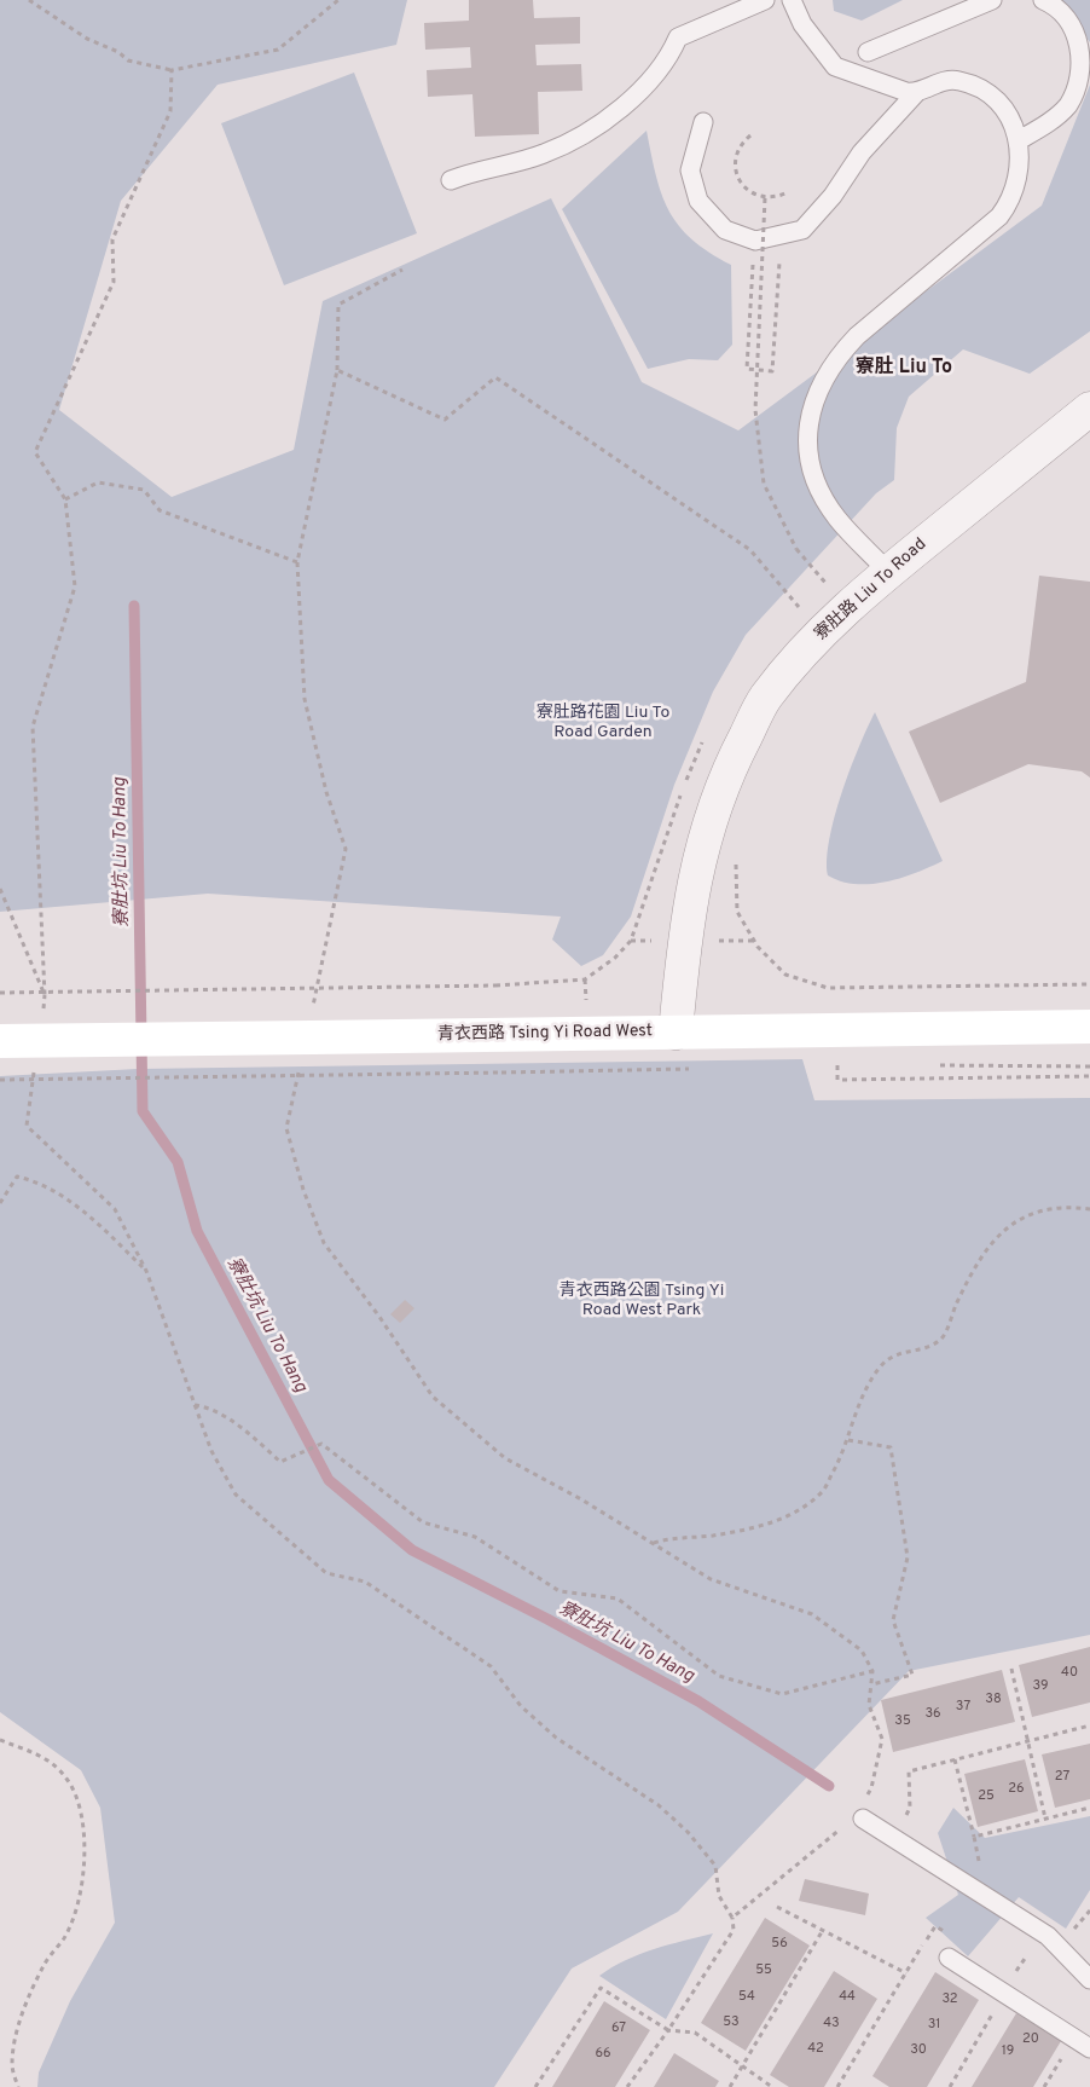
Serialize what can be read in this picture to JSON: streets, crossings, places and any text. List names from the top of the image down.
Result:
{
  "streets": {
    "main road": ["青衣西路 Tsing Yi Road West"],
    "street": ["寮肚路 Liu To Road"]
  },
  "crossings": [
    ["寮肚路 Liu To Road", "青衣西路 Tsing Yi Road West"]
  ],
  "districts": ["寮肚 Liu To"],
  "water": ["寮肚坑 Liu To Hang"],
  "parks": ["寮肚路花園 Liu To Road Garden", "青衣西路公園 Tsing Yi Road West Park"],
  "house_numbers": [
    "40",
    "39",
    "38",
    "37",
    "36",
    "35",
    "27",
    "26",
    "25",
    "56",
    "55",
    "54",
    "44",
    "32",
    "53",
    "43",
    "31",
    "67",
    "20",
    "42",
    "30",
    "19",
    "66"
  ]
}
